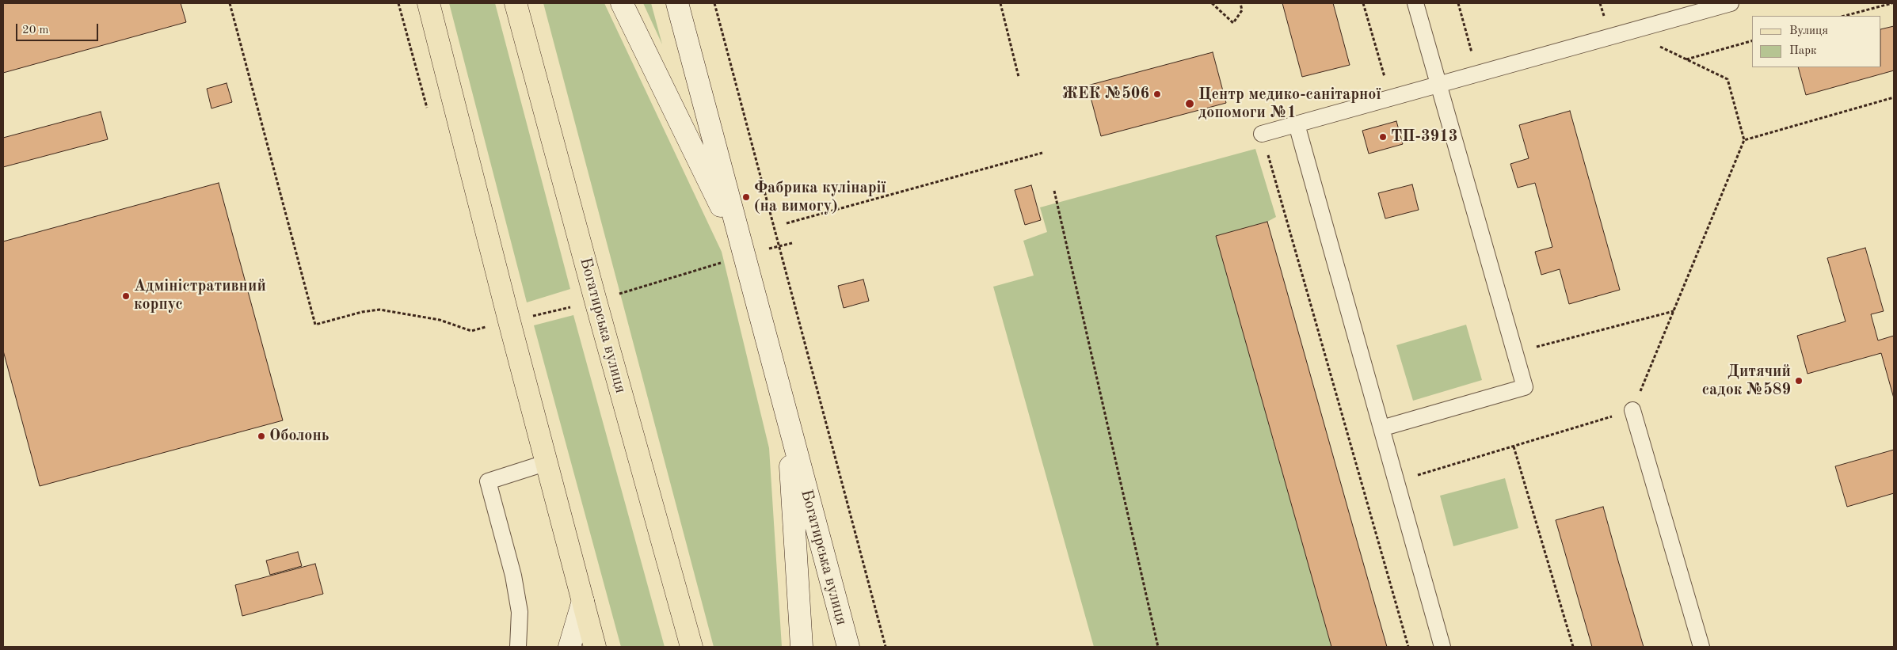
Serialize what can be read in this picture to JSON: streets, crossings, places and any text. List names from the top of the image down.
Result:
{
  "streets": {
    "main road": ["Богатирська вулиця"]
  },
  "places": [
    "ЖЕК №506",
    "Центр медико-санітарної допомоги №1",
    "ТП-3913",
    "Фабрика кулінарії (на вимогу)",
    "Адміністративний корпус",
    "Дитячий садок №589",
    "Оболонь"
  ],
  "legend": ["Вулиця", "Парк"],
  "scale_bar": "20 m"
}
